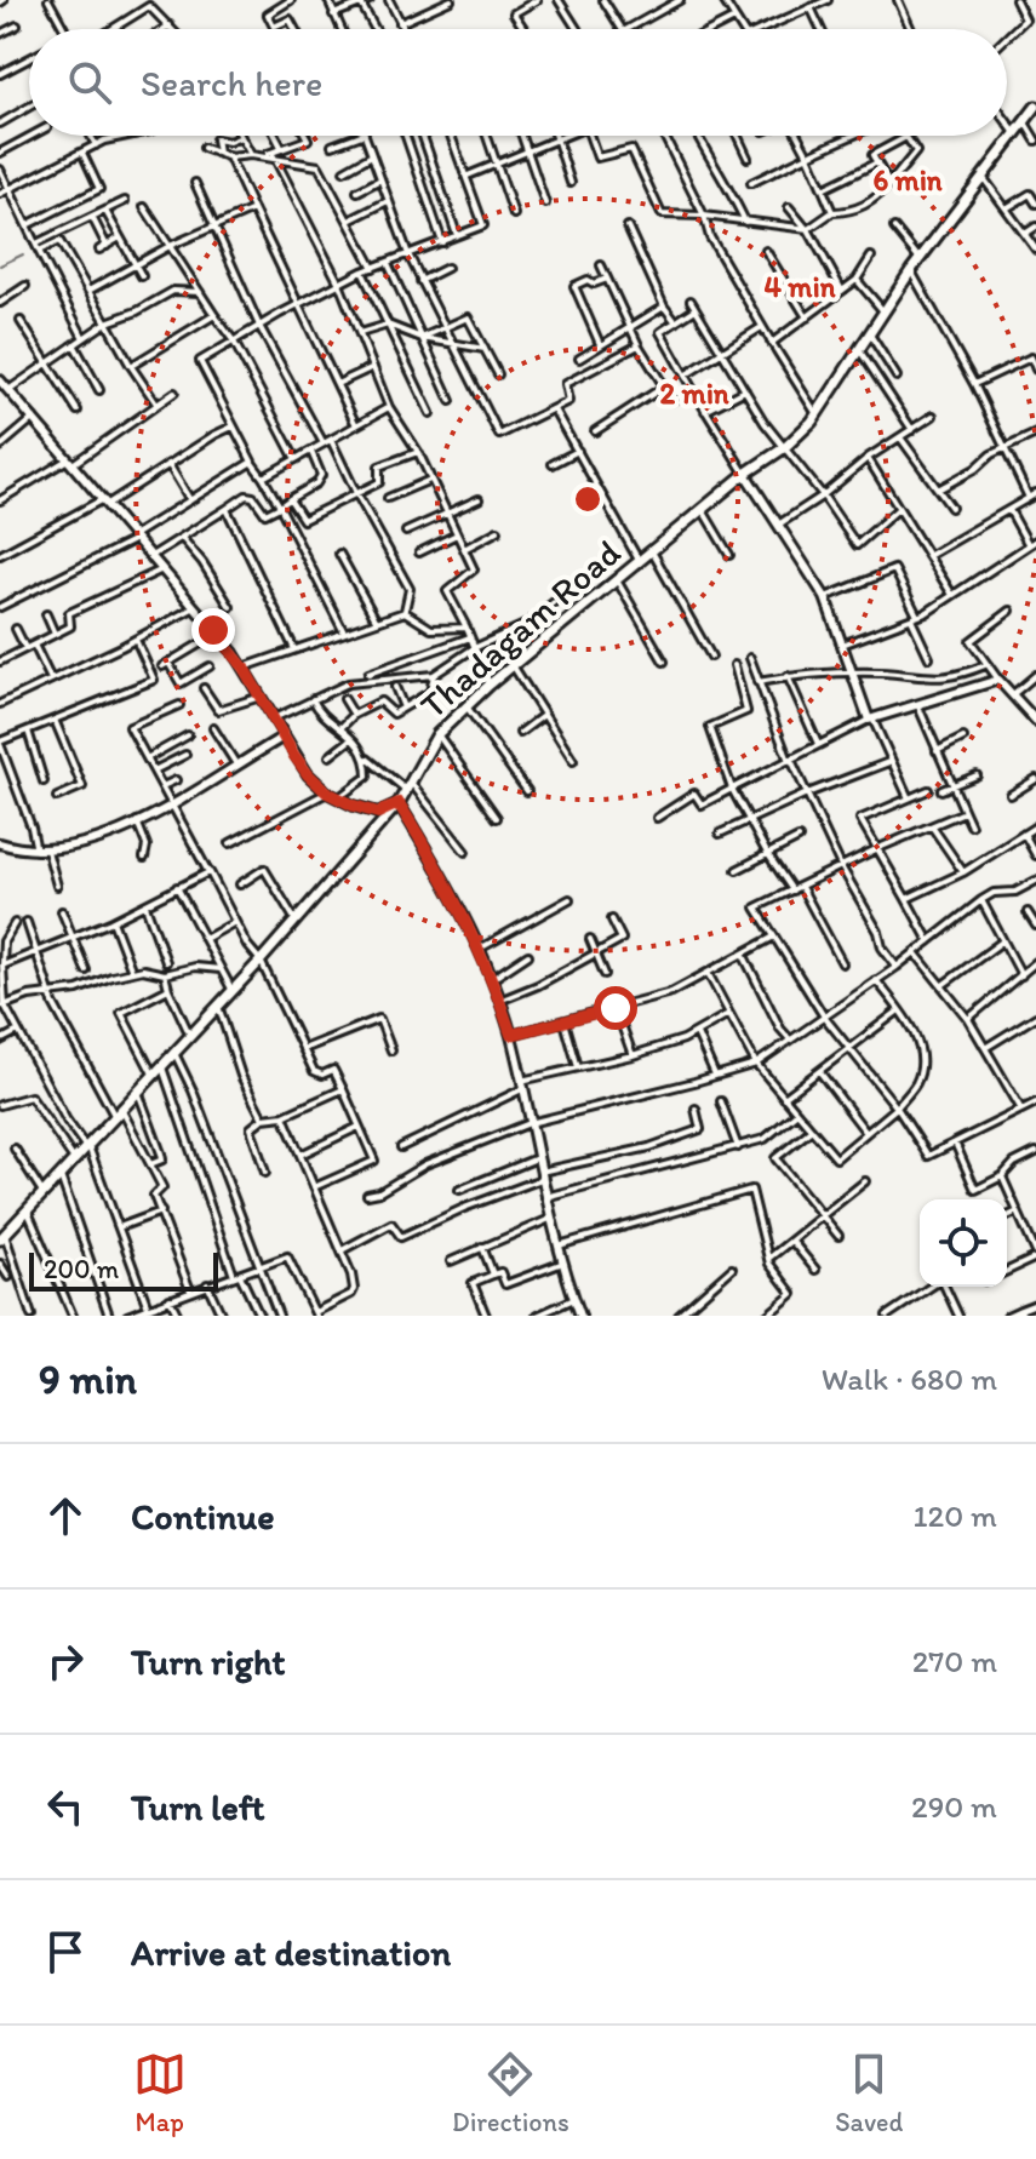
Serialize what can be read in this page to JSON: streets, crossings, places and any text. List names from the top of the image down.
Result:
{
  "streets": {
    "main road": ["Thadagam Road"]
  },
  "scale_bar": "200 m",
  "page": {
    "search": "Search here",
    "scale": "200 m",
    "heading": ["9 min", "Walk · 680 m"],
    "list": [
      ["Continue", "120 m"],
      ["Turn right", "270 m"],
      ["Turn left", "290 m"],
      "Arrive at destination"
    ],
    "nav": ["Map", "Directions", "Saved"]
  },
  "rings": ["6 min", "4 min", "2 min"]
}
